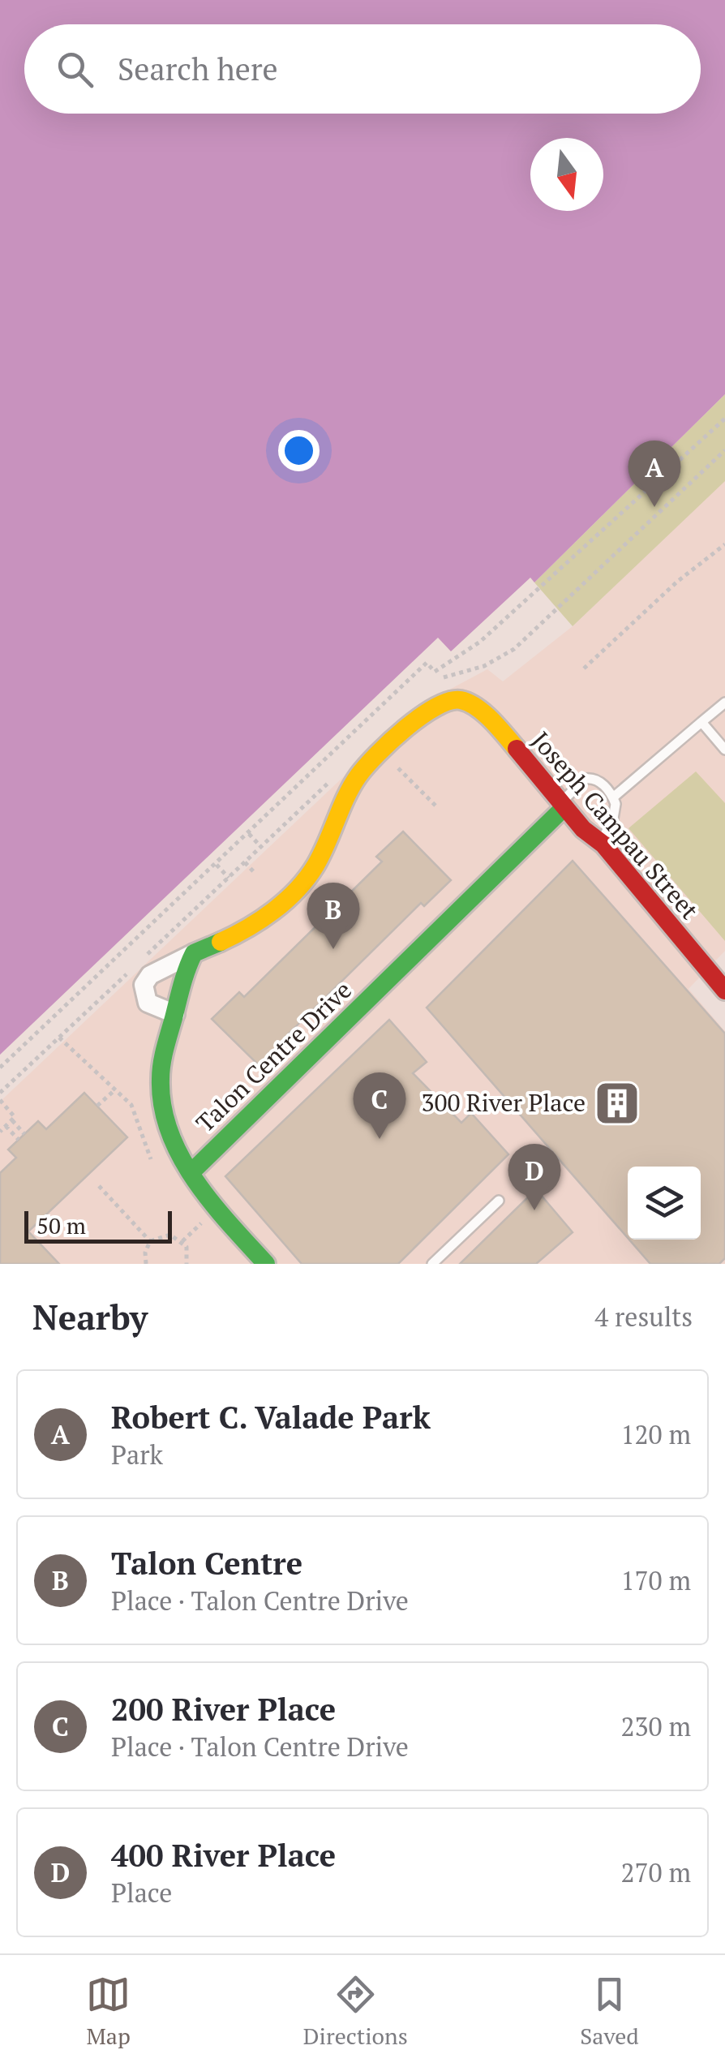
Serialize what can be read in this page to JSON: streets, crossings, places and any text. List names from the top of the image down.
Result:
{
  "streets": {
    "street": ["Joseph Campau Street", "Talon Centre Drive"]
  },
  "crossings": [
    ["Joseph Campau Street", "Talon Centre Drive"]
  ],
  "places": {
    "building": ["300 River Place"]
  },
  "scale_bar": "50 m",
  "north": "bottom",
  "page": {
    "search": "Search here",
    "pins": [
      "A",
      "B",
      "C",
      "D"
    ],
    "scale": "50 m",
    "heading": ["Nearby", "4 results"],
    "list": [
      {
        "mark": "A",
        "name": "Robert C. Valade Park",
        "note": "Park",
        "value": "120 m"
      },
      {
        "mark": "B",
        "name": "Talon Centre",
        "note": "Place · Talon Centre Drive",
        "value": "170 m"
      },
      {
        "mark": "C",
        "name": "200 River Place",
        "note": "Place · Talon Centre Drive",
        "value": "230 m"
      },
      {
        "mark": "D",
        "name": "400 River Place",
        "note": "Place",
        "value": "270 m"
      }
    ],
    "nav": ["Map", "Directions", "Saved"]
  }
}
